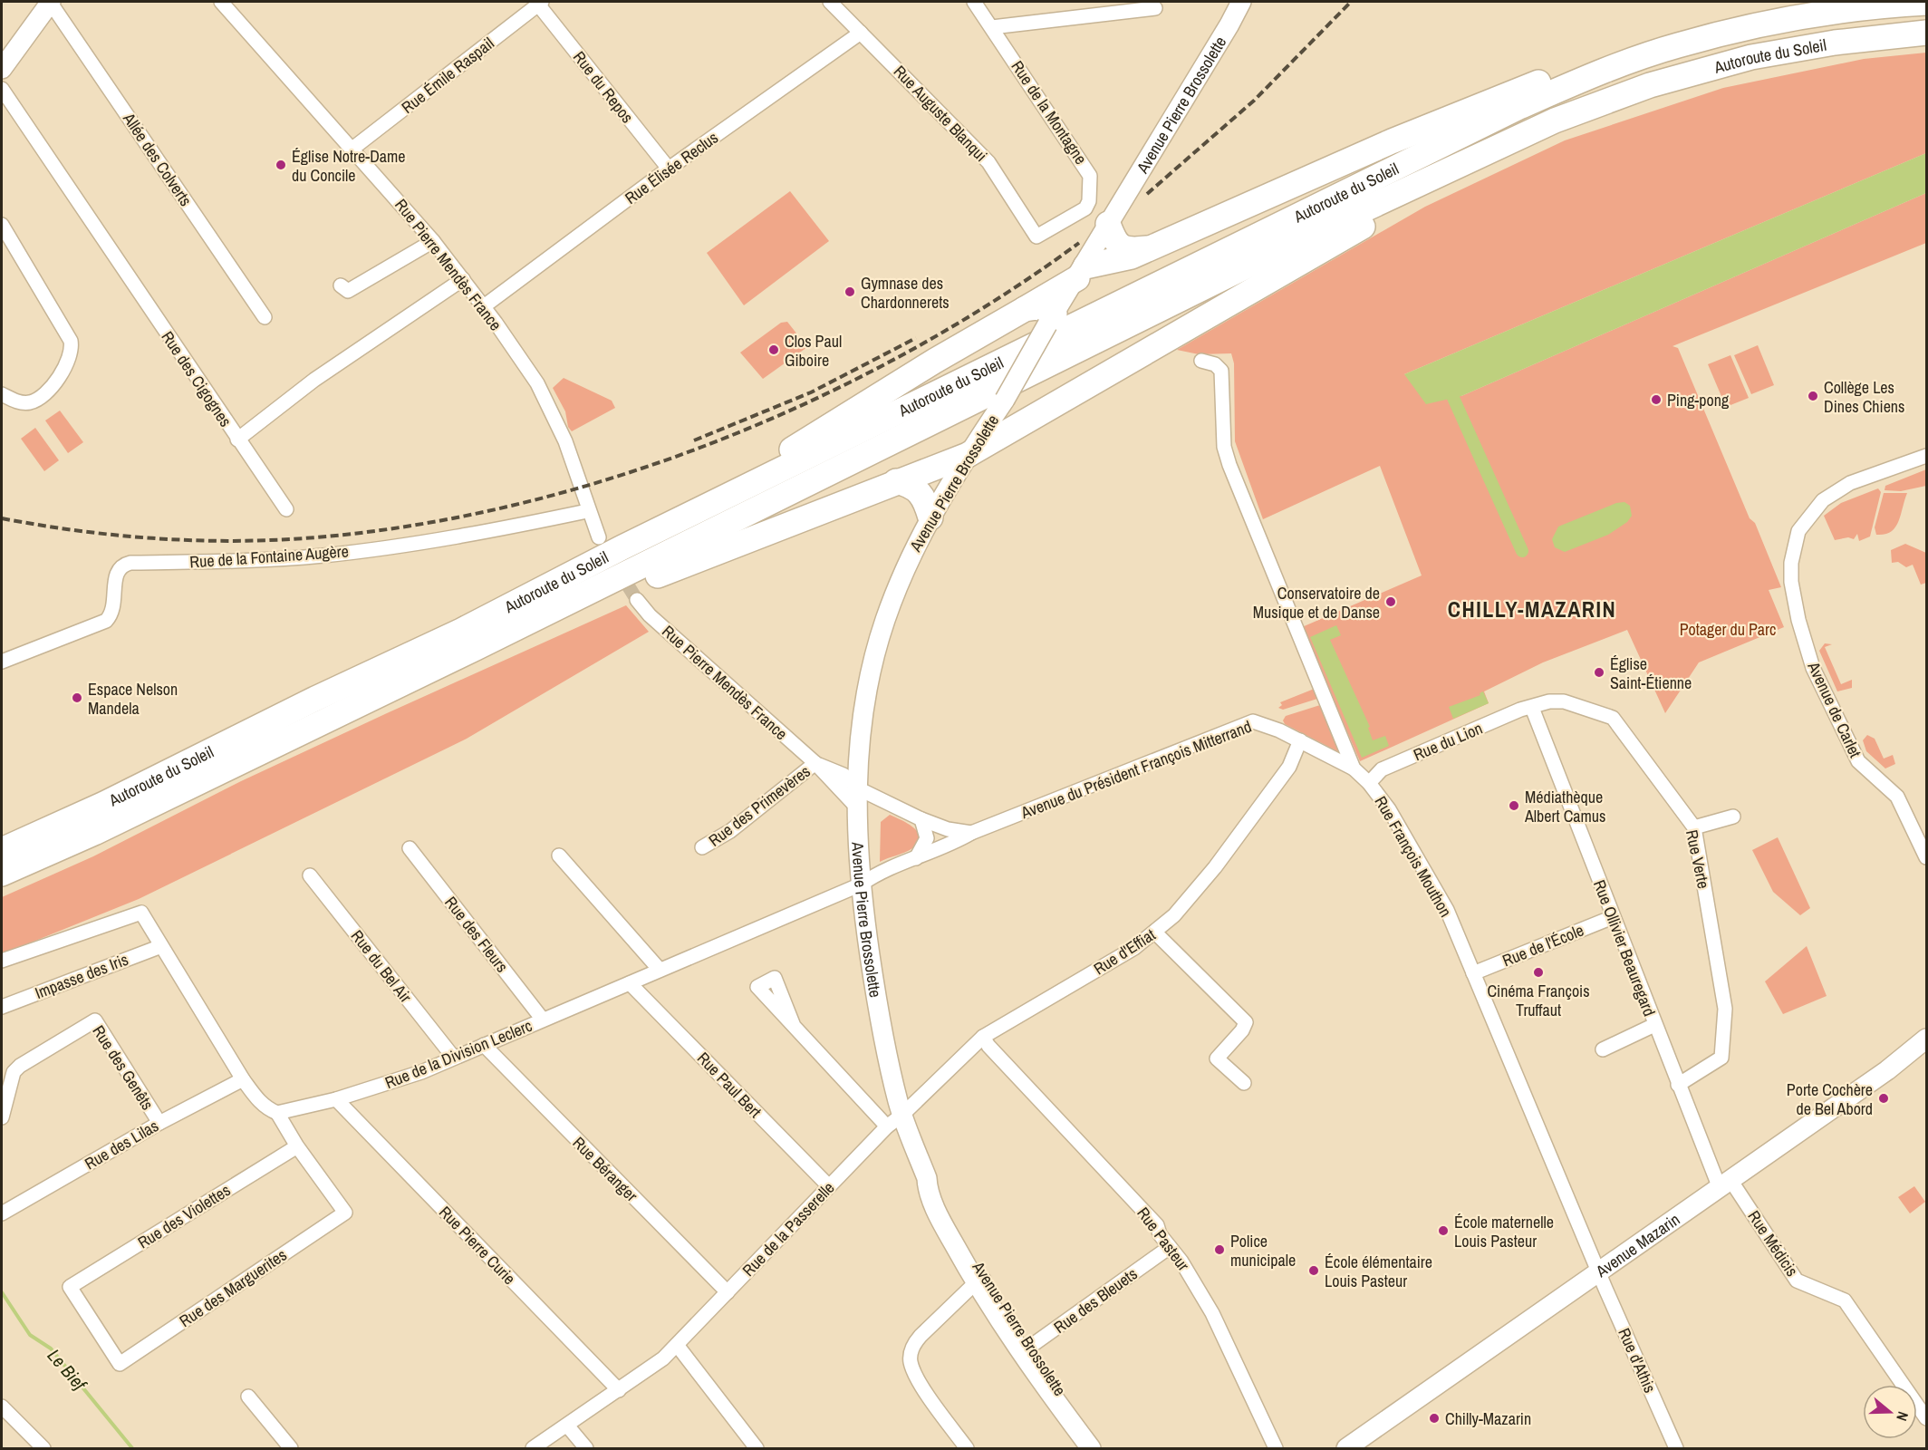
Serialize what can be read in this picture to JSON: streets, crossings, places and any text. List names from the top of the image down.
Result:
{
  "streets": {
    "highway": ["Autoroute du Soleil"],
    "main road": ["Avenue Pierre Brossolette", "Avenue Mazarin"],
    "street": [
      "Rue Émile Raspail",
      "Rue du Repos",
      "Rue de la Montagne",
      "Rue Auguste Blanqui",
      "Allée des Colverts",
      "Rue Élisée Reclus",
      "Rue Pierre Mendès France",
      "Rue des Cigognes",
      "Rue de la Fontaine Augère",
      "Avenue de Carlet",
      "Rue du Lion",
      "Avenue du Président François Mitterrand",
      "Rue des Primevères",
      "Rue François Mouthon",
      "Rue Verte",
      "Rue des Fleurs",
      "Rue de l'École",
      "Rue Ollivier Beauregard",
      "Rue d'Effiat",
      "Rue du Bel Air",
      "Impasse des Iris",
      "Rue de la Division Leclerc",
      "Rue des Genêts",
      "Rue Paul Bert",
      "Rue des Lilas",
      "Rue Béranger",
      "Rue des Violettes",
      "Rue de la Passerelle",
      "Rue Pasteur",
      "Rue Médicis",
      "Rue Pierre Curie",
      "Rue des Marguerites",
      "Rue des Bleuets",
      "Rue d'Athis"
    ]
  },
  "crossings": [
    ["Rue Émile Raspail", "Rue du Repos"],
    ["Rue Émile Raspail", "Rue Pierre Mendès France"],
    ["Rue du Repos", "Rue Élisée Reclus"],
    ["Avenue Pierre Brossolette", "Rue Pierre Mendès France"],
    ["Avenue Pierre Brossolette", "Avenue du Président François Mitterrand"],
    ["Avenue Pierre Brossolette", "Rue d'Effiat"],
    ["Avenue Pierre Brossolette", "Rue de la Division Leclerc"],
    ["Avenue Pierre Brossolette", "Rue de la Passerelle"],
    ["Avenue Pierre Brossolette", "Rue des Bleuets"],
    ["Rue de la Montagne", "Rue Auguste Blanqui"],
    ["Rue Auguste Blanqui", "Rue Élisée Reclus"],
    ["Rue Élisée Reclus", "Rue Pierre Mendès France"],
    ["Rue Pierre Mendès France", "Rue des Cigognes"],
    ["Rue Pierre Mendès France", "Rue de la Fontaine Augère"],
    ["Rue Pierre Mendès France", "Rue des Primevères"],
    ["Rue du Lion", "Rue François Mouthon"],
    ["Rue du Lion", "Rue Verte"],
    ["Rue du Lion", "Rue Ollivier Beauregard"],
    ["Avenue du Président François Mitterrand", "Rue François Mouthon"],
    ["Avenue du Président François Mitterrand", "Rue d'Effiat"],
    ["Avenue du Président François Mitterrand", "Rue de la Division Leclerc"],
    ["Rue François Mouthon", "Rue de l'École"],
    ["Rue François Mouthon", "Avenue Mazarin"],
    ["Rue François Mouthon", "Rue d'Athis"],
    ["Rue Verte", "Rue Ollivier Beauregard"],
    ["Rue des Fleurs", "Rue de la Division Leclerc"],
    ["Rue de l'École", "Rue Ollivier Beauregard"],
    ["Rue Ollivier Beauregard", "Rue Médicis"],
    ["Rue Ollivier Beauregard", "Avenue Mazarin"],
    ["Rue d'Effiat", "Rue de la Passerelle"],
    ["Rue d'Effiat", "Rue Pasteur"],
    ["Rue du Bel Air", "Rue de la Division Leclerc"],
    ["Rue de la Division Leclerc", "Rue Paul Bert"],
    ["Rue de la Division Leclerc", "Rue Béranger"],
    ["Rue de la Division Leclerc", "Rue Pierre Curie"],
    ["Rue des Genêts", "Rue des Lilas"],
    ["Rue Paul Bert", "Rue de la Passerelle"],
    ["Rue Béranger", "Rue de la Passerelle"],
    ["Rue des Violettes", "Rue des Marguerites"],
    ["Rue de la Passerelle", "Rue Pierre Curie"],
    ["Rue Pasteur", "Rue des Bleuets"],
    ["Rue Médicis", "Avenue Mazarin"],
    ["Avenue Mazarin", "Rue d'Athis"]
  ],
  "districts": ["CHILLY-MAZARIN"],
  "water": ["Le Bief"],
  "parks": ["Potager du Parc"],
  "places": [
    "Église Notre-Dame du Concile",
    "Gymnase des Chardonnerets",
    "Clos Paul Giboire",
    "Collège Les Dines Chiens",
    "Ping-pong",
    "Conservatoire de Musique et de Danse",
    "Église Saint-Étienne",
    "Espace Nelson Mandela",
    "Médiathèque Albert Camus",
    "Cinéma François Truffaut",
    "Porte Cochère de Bel Abord",
    "École maternelle Louis Pasteur",
    "Police municipale",
    "École élémentaire Louis Pasteur",
    "Chilly-Mazarin"
  ],
  "north": "right"
}
